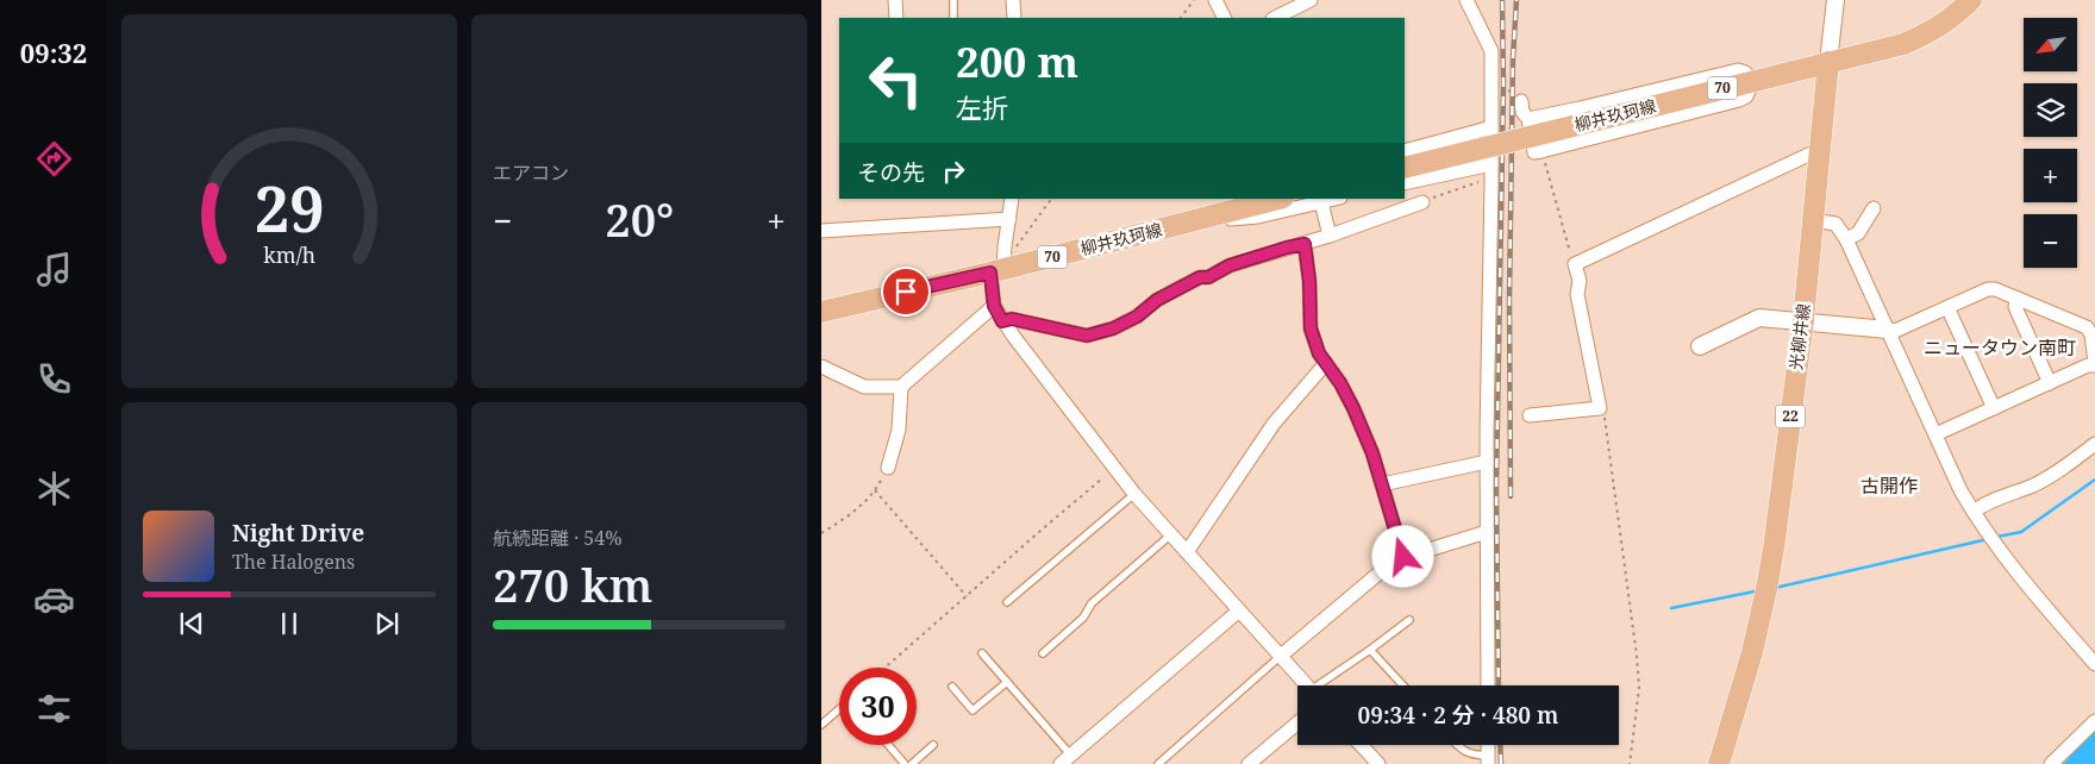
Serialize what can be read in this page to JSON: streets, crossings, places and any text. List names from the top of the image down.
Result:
{
  "streets": {
    "main road": [
      "70",
      "柳井玖珂線",
      "光柳井線",
      "22"
    ]
  },
  "crossings": [
    ["柳井玖珂線", "光柳井線"]
  ],
  "districts": ["ニュータウン南町", "古開作"],
  "north": "bottom left",
  "page": {
    "tabs": "09:32",
    "tile": [
      "エアコン",
      ["航続距離 · 54%", "270 km"]
    ],
    "map_buttons": ["+", "−"],
    "turn": ["200 m", "左折"],
    "then": "その先",
    "heat": ["−", "20°", "+"],
    "song": ["Night Drive", "The Halogens"],
    "limit": "30",
    "trip": "09:34 · 2 分 · 480 m",
    "gauge": ["29", "km/h"]
  }
}
